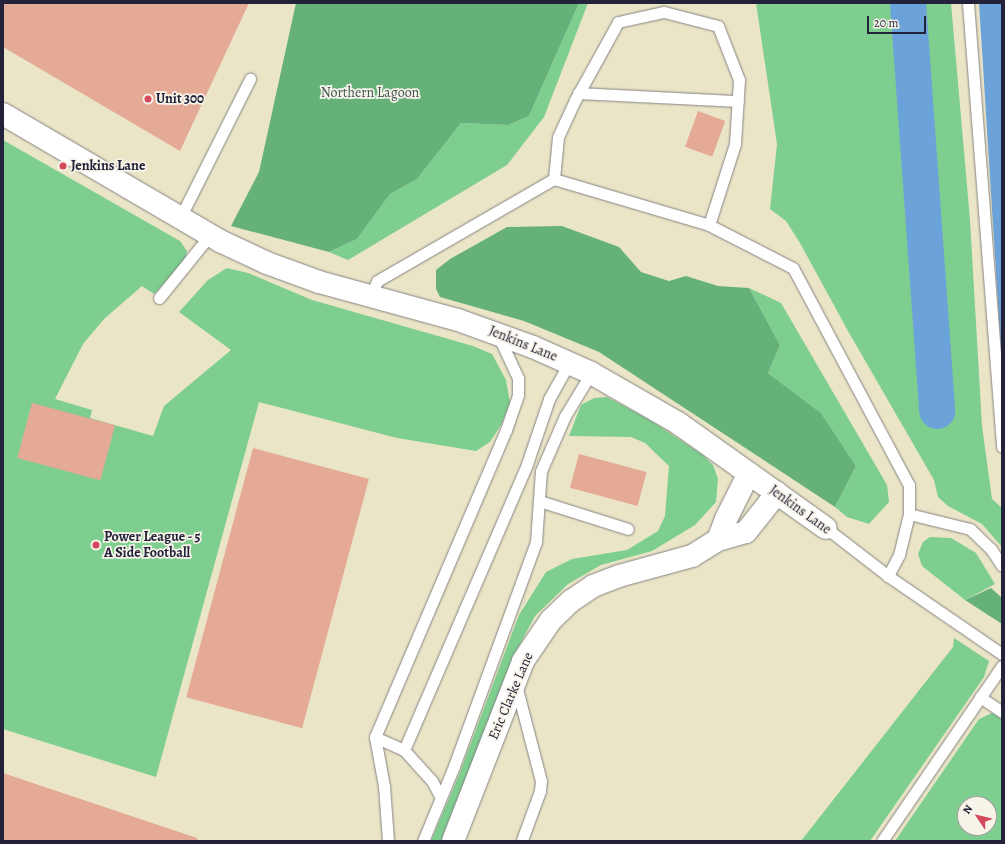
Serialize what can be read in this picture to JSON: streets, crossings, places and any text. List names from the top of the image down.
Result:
{
  "streets": {
    "street": ["Jenkins Lane", "Eric Clarke Lane"]
  },
  "crossings": [
    ["Jenkins Lane", "Eric Clarke Lane"]
  ],
  "parks": ["Northern Lagoon"],
  "places": ["Unit 300", "Jenkins Lane", "Power League - 5 A Side Football"],
  "scale_bar": "20 m",
  "north": "top left"
}
